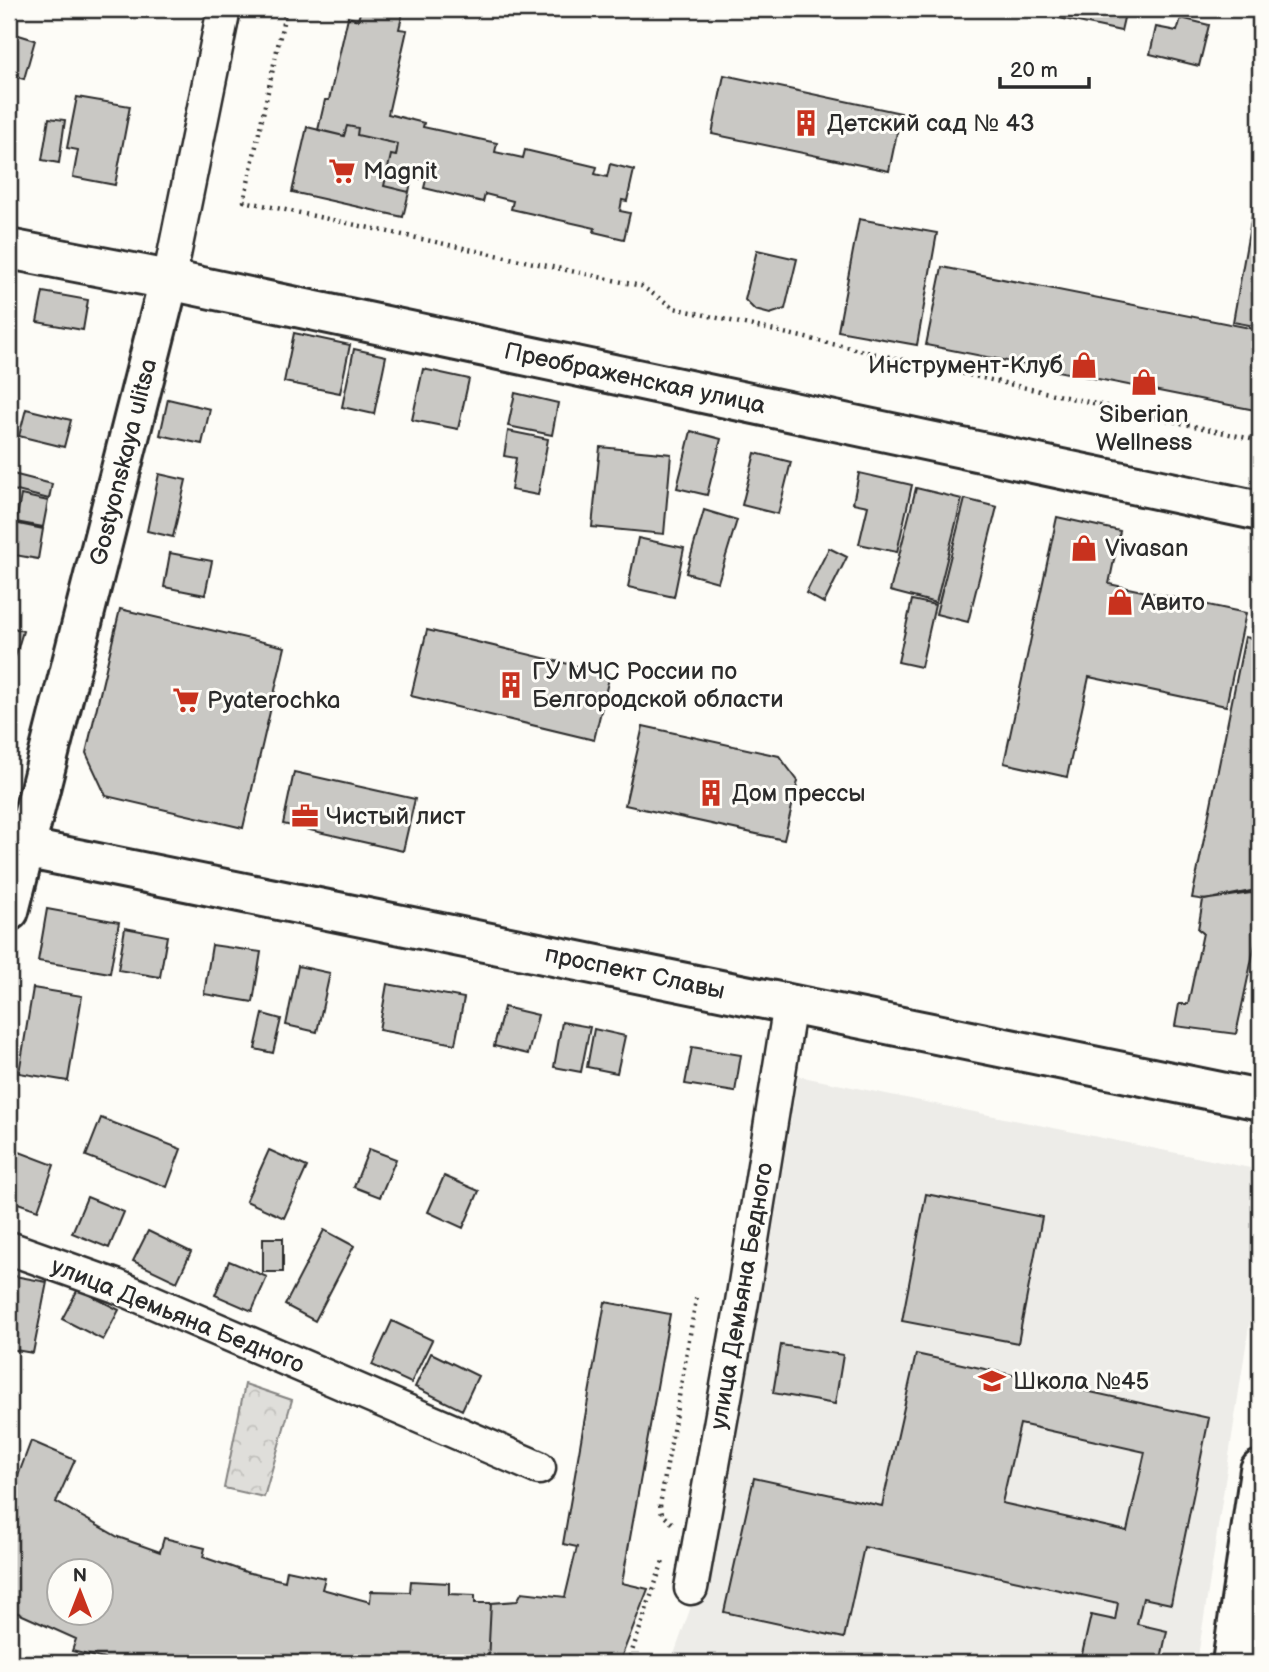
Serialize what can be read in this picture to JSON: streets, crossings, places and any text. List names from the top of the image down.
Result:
{
  "streets": {
    "main road": ["Преображенская улица", "Gostyonskaya ulitsa", "проспект Славы"],
    "street": ["улица Демьяна Бедного"]
  },
  "crossings": [
    ["Преображенская улица", "Gostyonskaya ulitsa"],
    ["Gostyonskaya ulitsa", "проспект Славы"],
    ["проспект Славы", "улица Демьяна Бедного"]
  ],
  "places": {
    "building": ["Детский сад № 43", "ГУ МЧС России по Белгородской области", "Дом прессы"],
    "supermarket": ["Magnit", "Pyaterochka"],
    "shop": [
      "Инструмент-Клуб",
      "Siberian Wellness",
      "Vivasan",
      "Авито"
    ],
    "office": ["Чистый лист"],
    "school or university": ["Школа №45"]
  },
  "scale_bar": "20 m",
  "north": "top"
}
